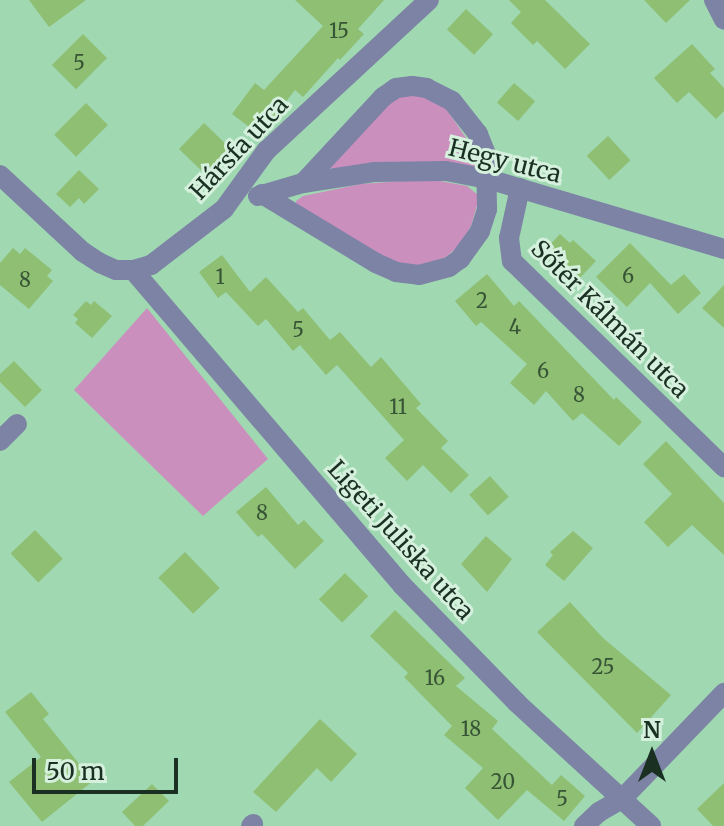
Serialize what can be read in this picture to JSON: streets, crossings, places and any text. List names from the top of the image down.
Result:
{
  "streets": {
    "street": [
      "Hársfa utca",
      "Hegy utca",
      "Sőtér Kálmán utca",
      "Ligeti Juliska utca"
    ]
  },
  "crossings": [
    ["Hársfa utca", "Hegy utca"],
    ["Hársfa utca", "Ligeti Juliska utca"],
    ["Hegy utca", "Sőtér Kálmán utca"]
  ],
  "house_numbers": [
    "15",
    "5",
    "6",
    "1",
    "8",
    "2",
    "4",
    "5",
    "6",
    "8",
    "11",
    "8",
    "25",
    "16",
    "18",
    "20",
    "5"
  ],
  "scale_bar": "50 m",
  "north": "top"
}
